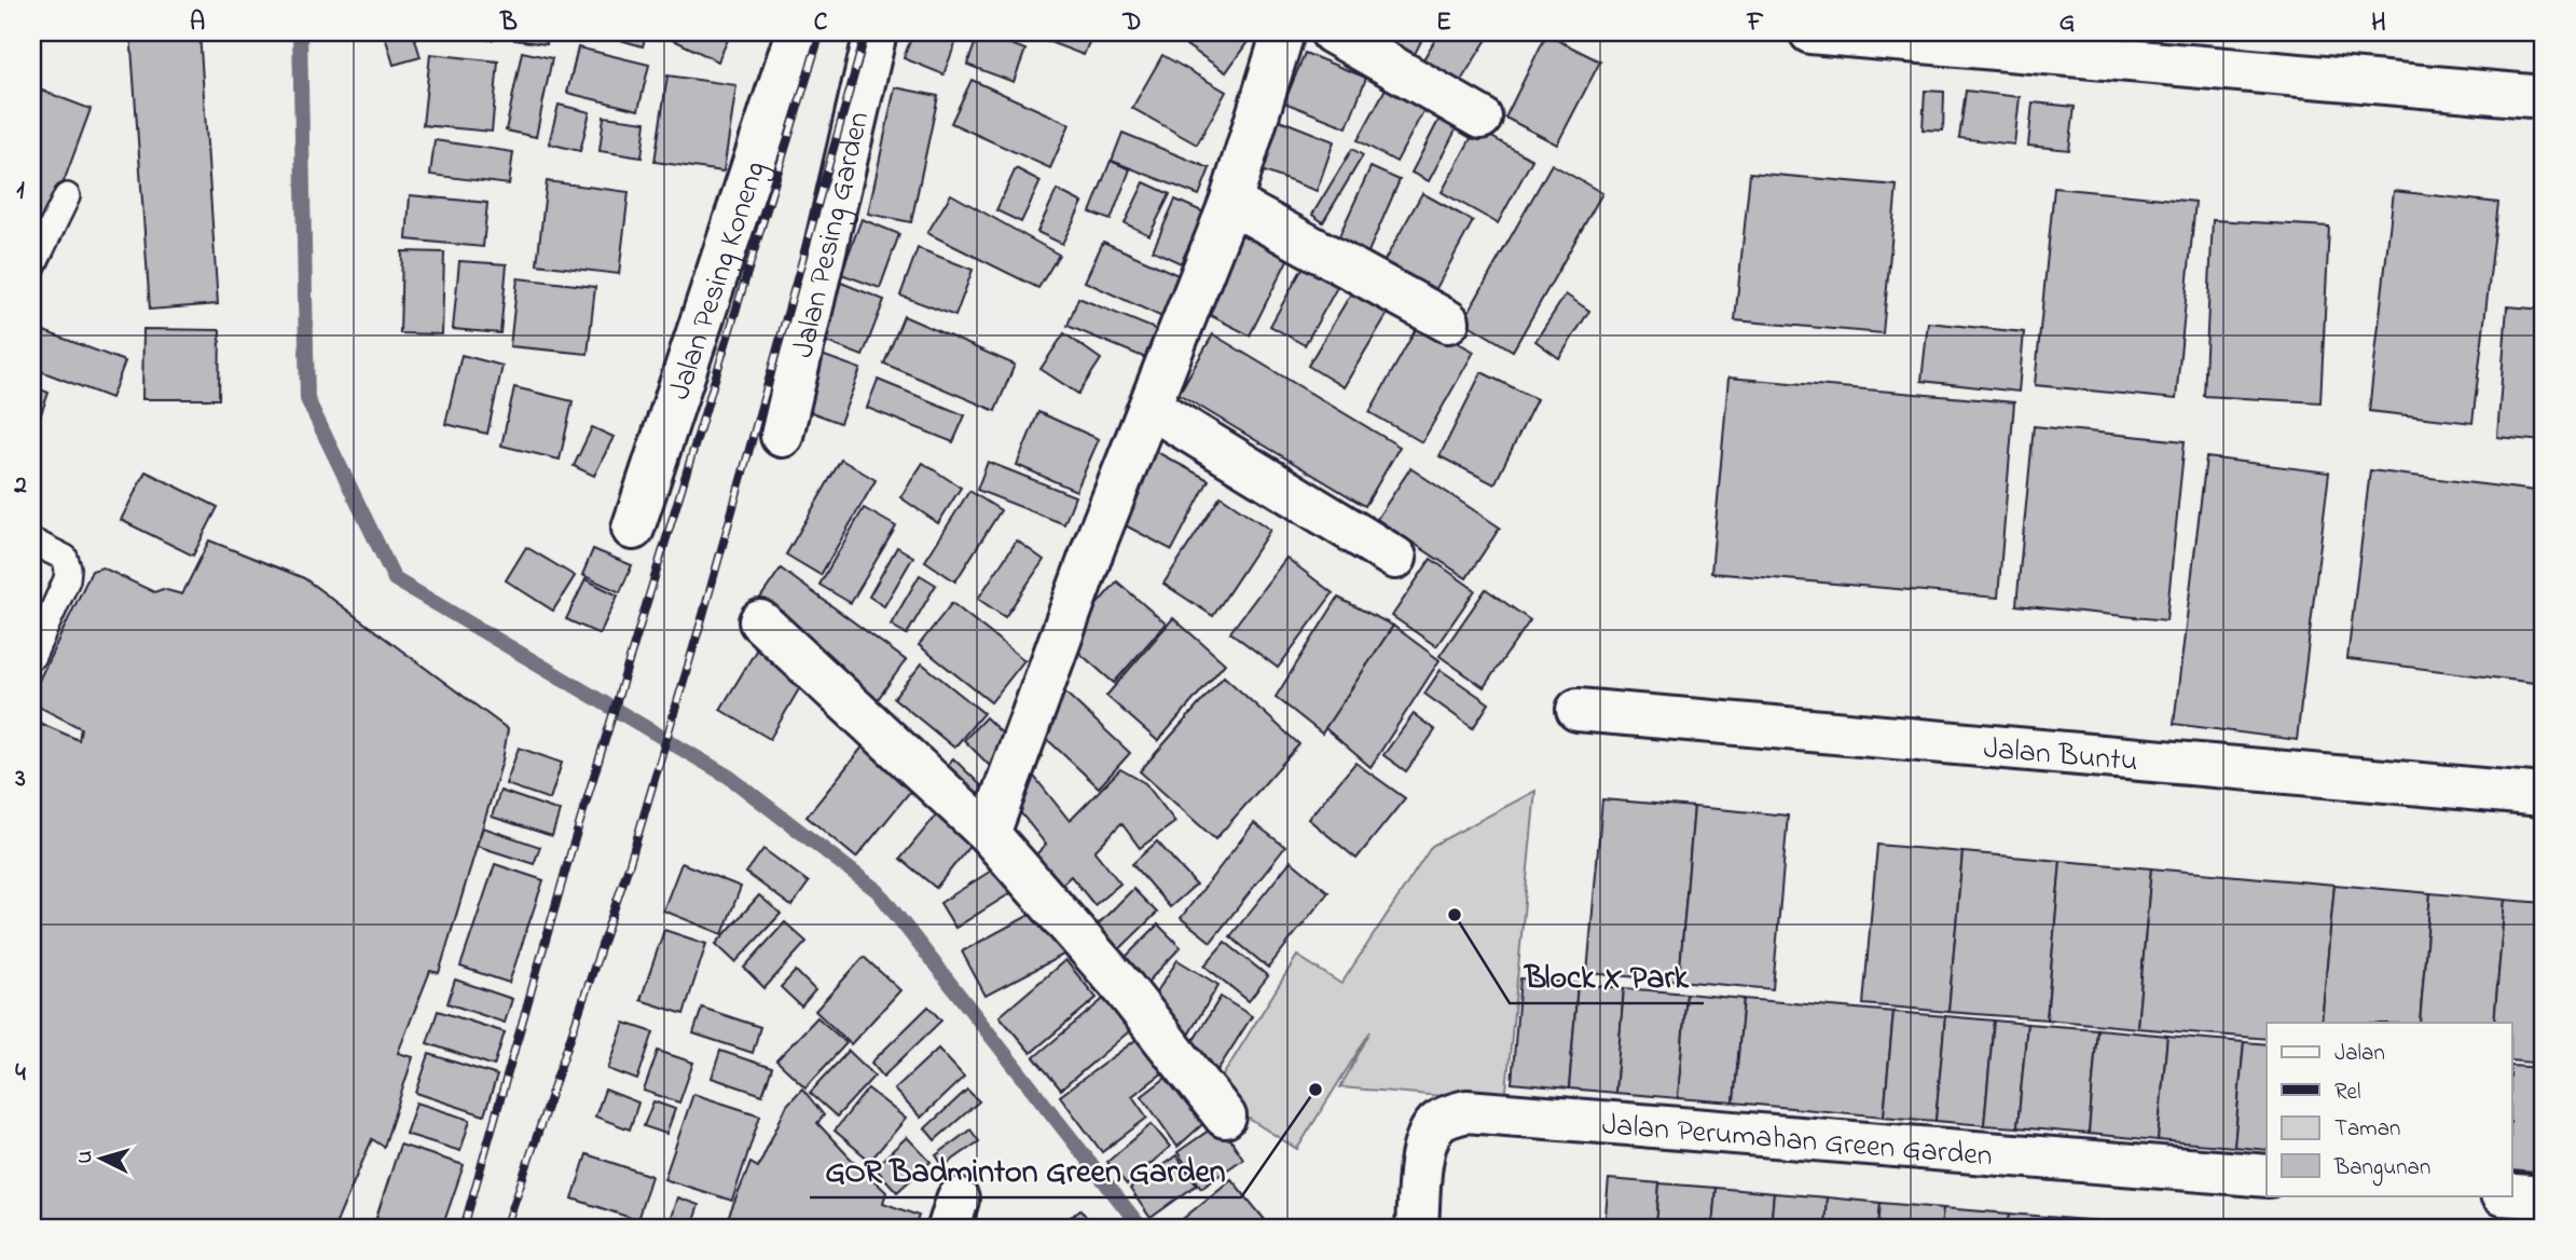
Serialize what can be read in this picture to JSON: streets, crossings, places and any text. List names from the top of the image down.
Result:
{
  "streets": {
    "street": [
      "Jalan Pesing Garden",
      "Jalan Pesing Koneng",
      "Jalan Buntu",
      "Jalan Perumahan Green Garden"
    ]
  },
  "places": ["Block X Park", "GOR Badminton Green Garden"],
  "legend": [
    "Jalan",
    "Rel",
    "Taman",
    "Bangunan"
  ],
  "north": "left",
  "grid": {
    "columns": [
      "A",
      "B",
      "C",
      "D",
      "E",
      "F",
      "G",
      "H"
    ],
    "rows": [
      "1",
      "2",
      "3",
      "4"
    ]
  }
}
